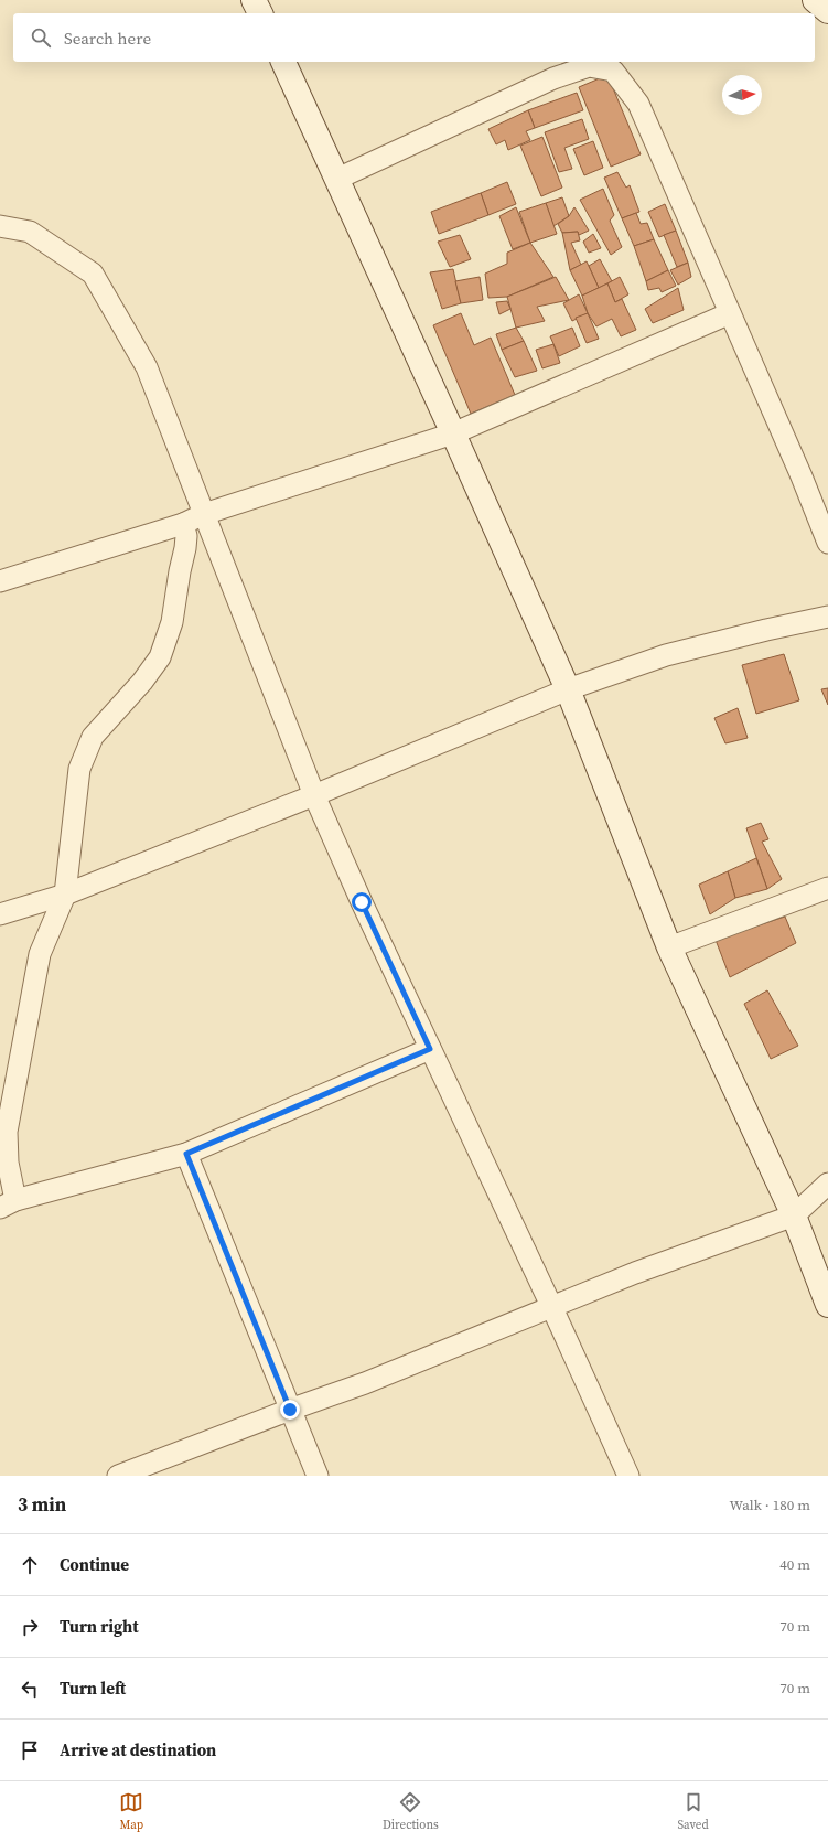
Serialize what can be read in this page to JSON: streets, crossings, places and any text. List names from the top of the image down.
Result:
{
  "north": "right",
  "page": {
    "search": "Search here",
    "heading": ["3 min", "Walk · 180 m"],
    "list": [
      ["Continue", "40 m"],
      ["Turn right", "70 m"],
      ["Turn left", "70 m"],
      "Arrive at destination"
    ],
    "nav": ["Map", "Directions", "Saved"]
  }
}
